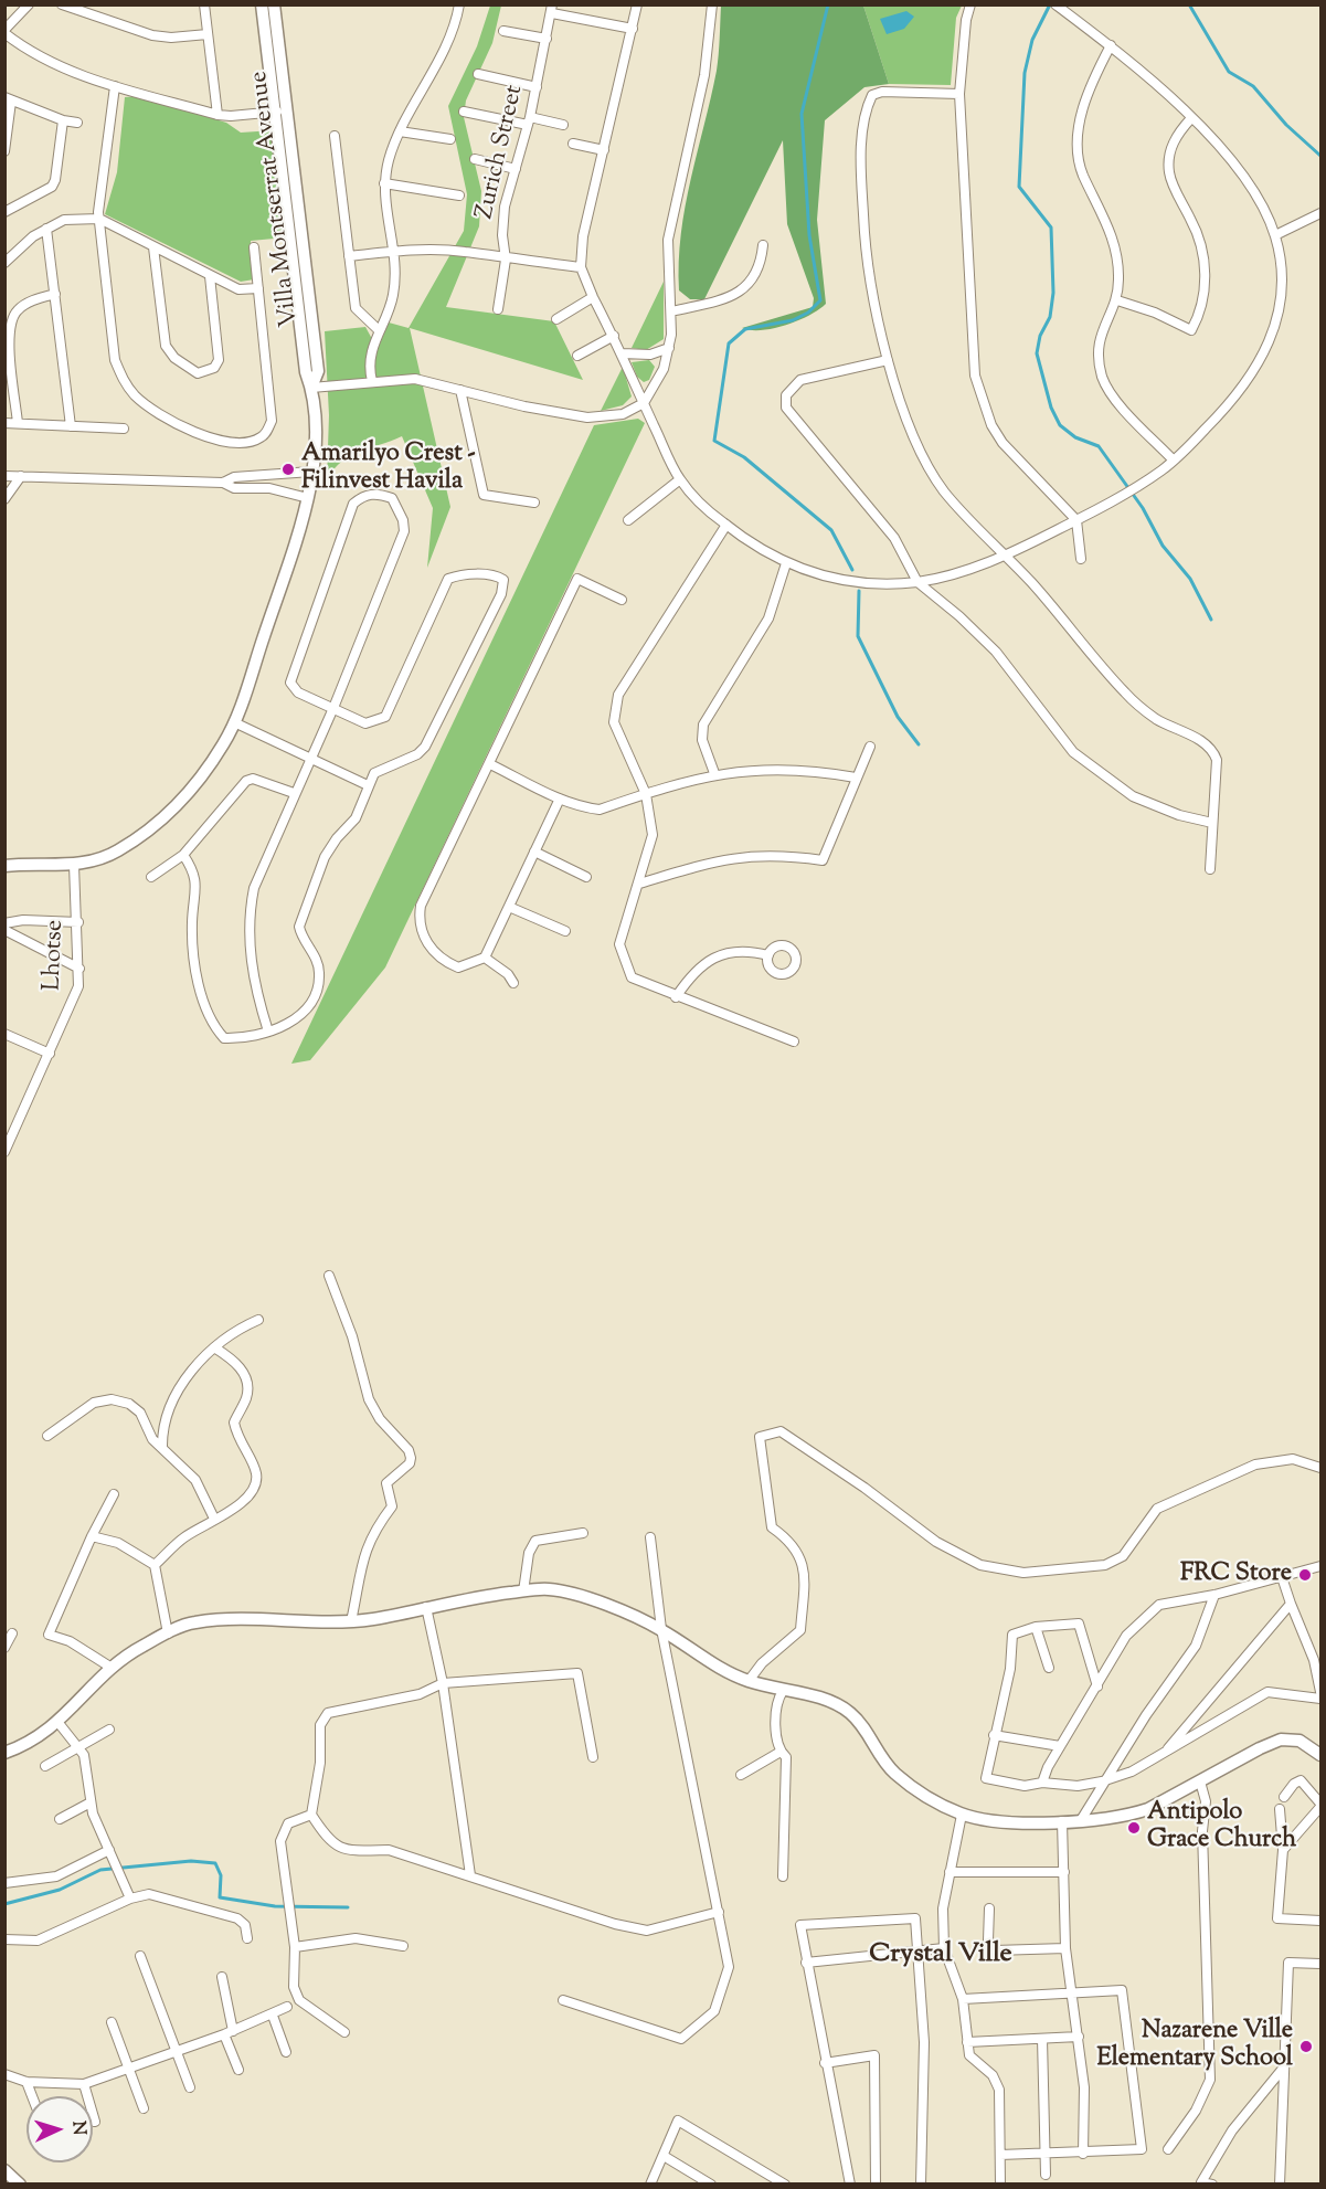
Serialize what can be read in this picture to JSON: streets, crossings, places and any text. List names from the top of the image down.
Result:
{
  "streets": {
    "street": ["Zurich Street", "Villa Montserrat Avenue", "Lhotse"]
  },
  "crossings": [
    ["Villa Montserrat Avenue", "Lhotse"]
  ],
  "districts": ["Crystal Ville"],
  "places": [
    "Amarilyo Crest - Filinvest Havila",
    "FRC Store",
    "Antipolo Grace Church",
    "Nazarene Ville Elementary School"
  ],
  "north": "right"
}
